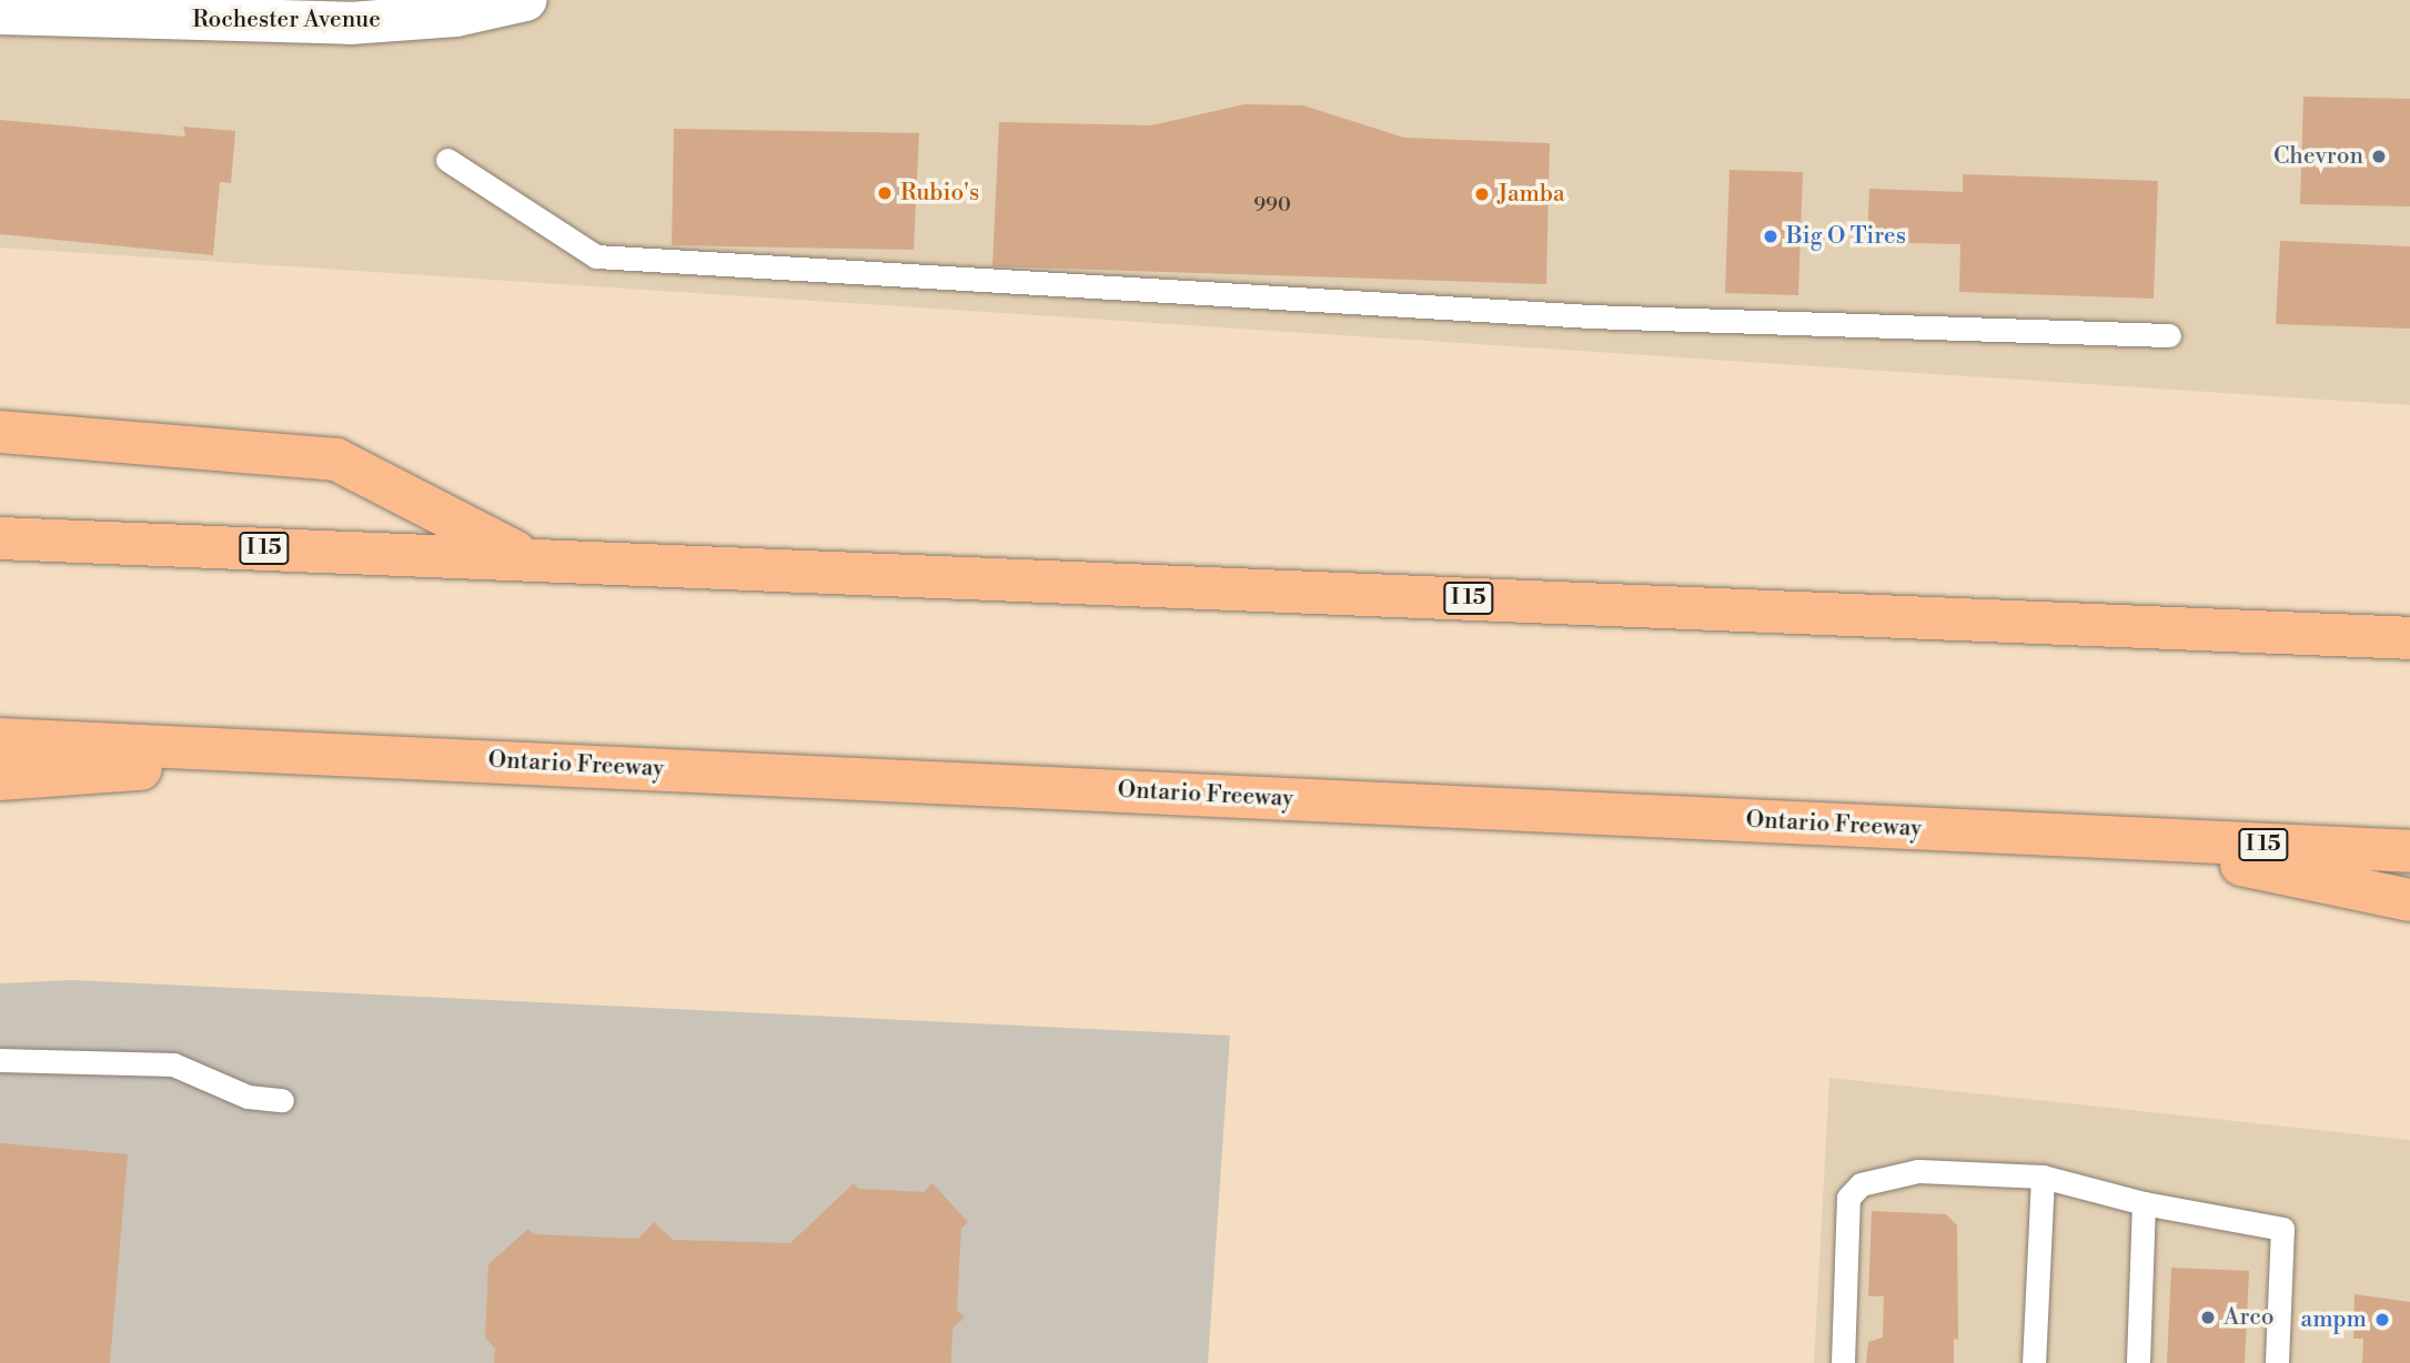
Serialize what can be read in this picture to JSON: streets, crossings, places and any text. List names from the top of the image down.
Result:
{
  "streets": {
    "highway": ["I 15", "Ontario Freeway"],
    "street": ["Rochester Avenue"]
  },
  "places": [
    "Chevron",
    "Rubio's",
    "Jamba",
    "Big O Tires",
    "Arco",
    "ampm"
  ],
  "house_numbers": ["990"]
}
